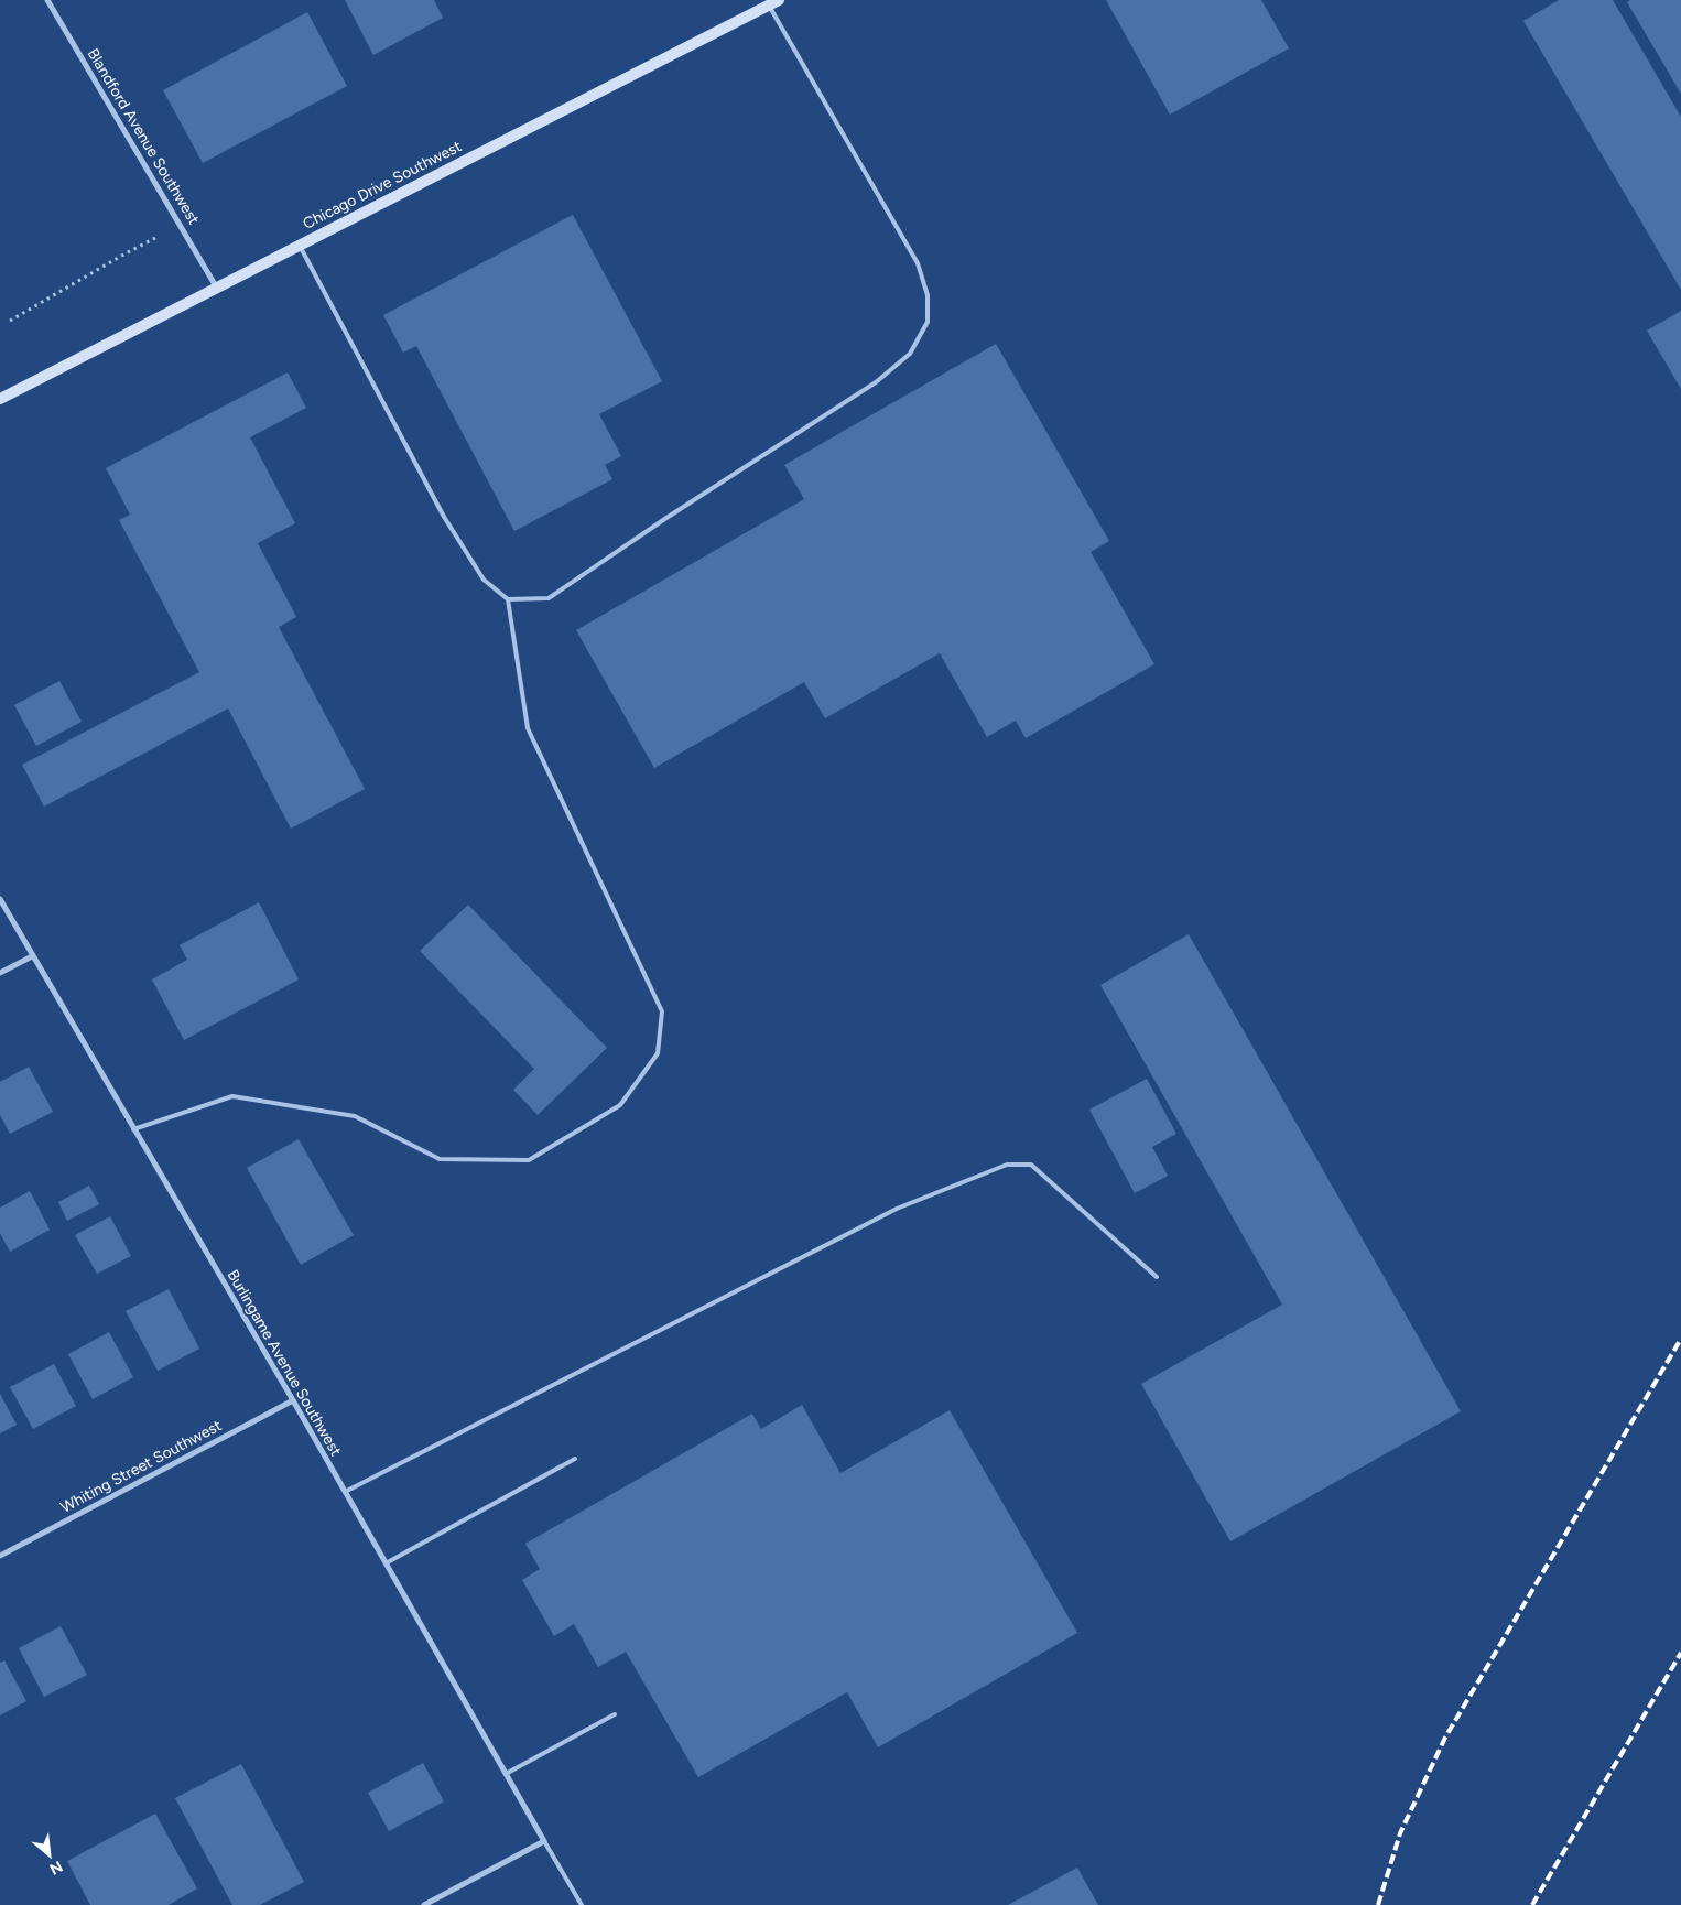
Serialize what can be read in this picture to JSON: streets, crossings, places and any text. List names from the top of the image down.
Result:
{
  "streets": {
    "main road": ["Chicago Drive Southwest"],
    "street": ["Blandford Avenue Southwest", "Burlingame Avenue Southwest", "Whiting Street Southwest"]
  },
  "crossings": [
    ["Blandford Avenue Southwest", "Chicago Drive Southwest"],
    ["Burlingame Avenue Southwest", "Whiting Street Southwest"]
  ],
  "north": "bottom right"
}
